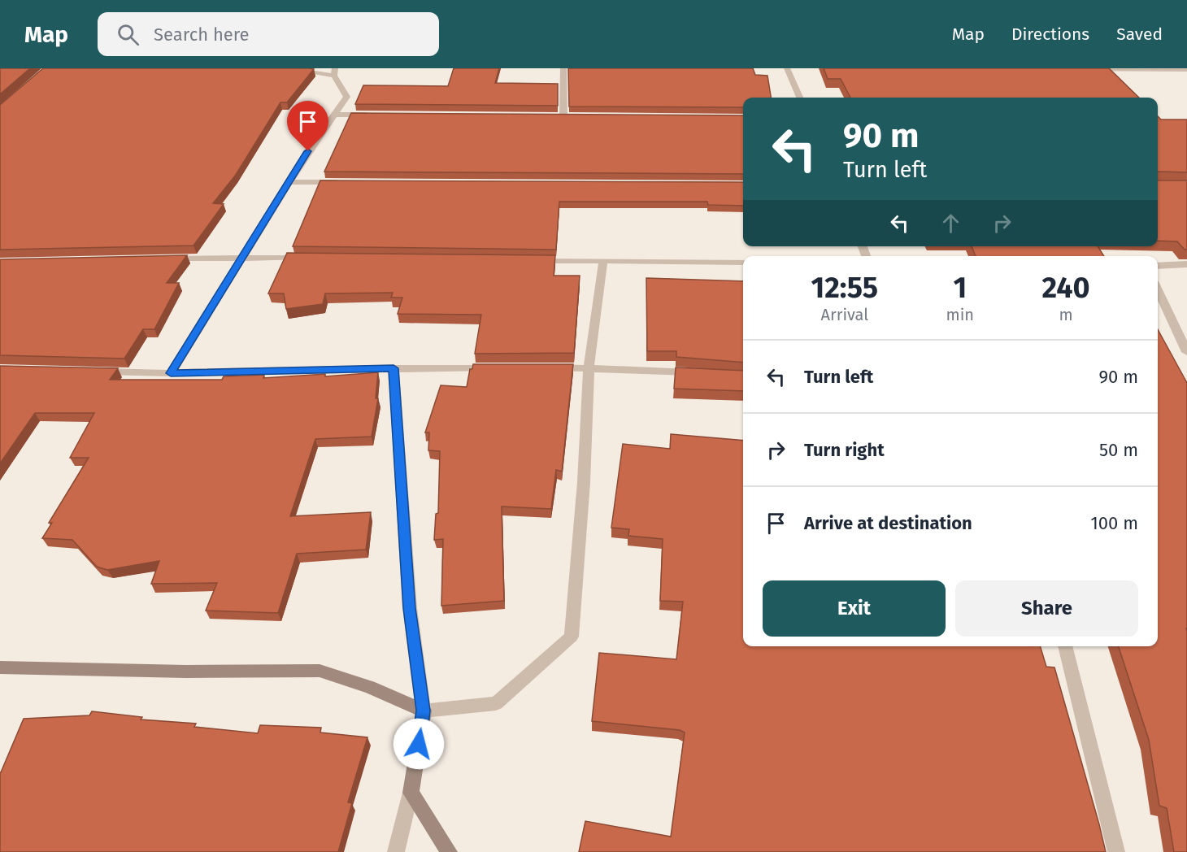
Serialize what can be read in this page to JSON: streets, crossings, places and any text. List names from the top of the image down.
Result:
{
  "page": {
    "header": "Map",
    "search": "Search here",
    "nav": ["Map", "Directions", "Saved"],
    "turn": ["90 m", "Turn left"],
    "eta": [
      "12:55",
      "Arrival",
      "1",
      "min",
      "240",
      "m"
    ],
    "list": [
      {
        "name": "Turn left",
        "value": "90 m"
      },
      {
        "name": "Turn right",
        "value": "50 m"
      },
      {
        "name": "Arrive at destination",
        "value": "100 m"
      }
    ],
    "buttons": ["Exit", "Share"]
  }
}
